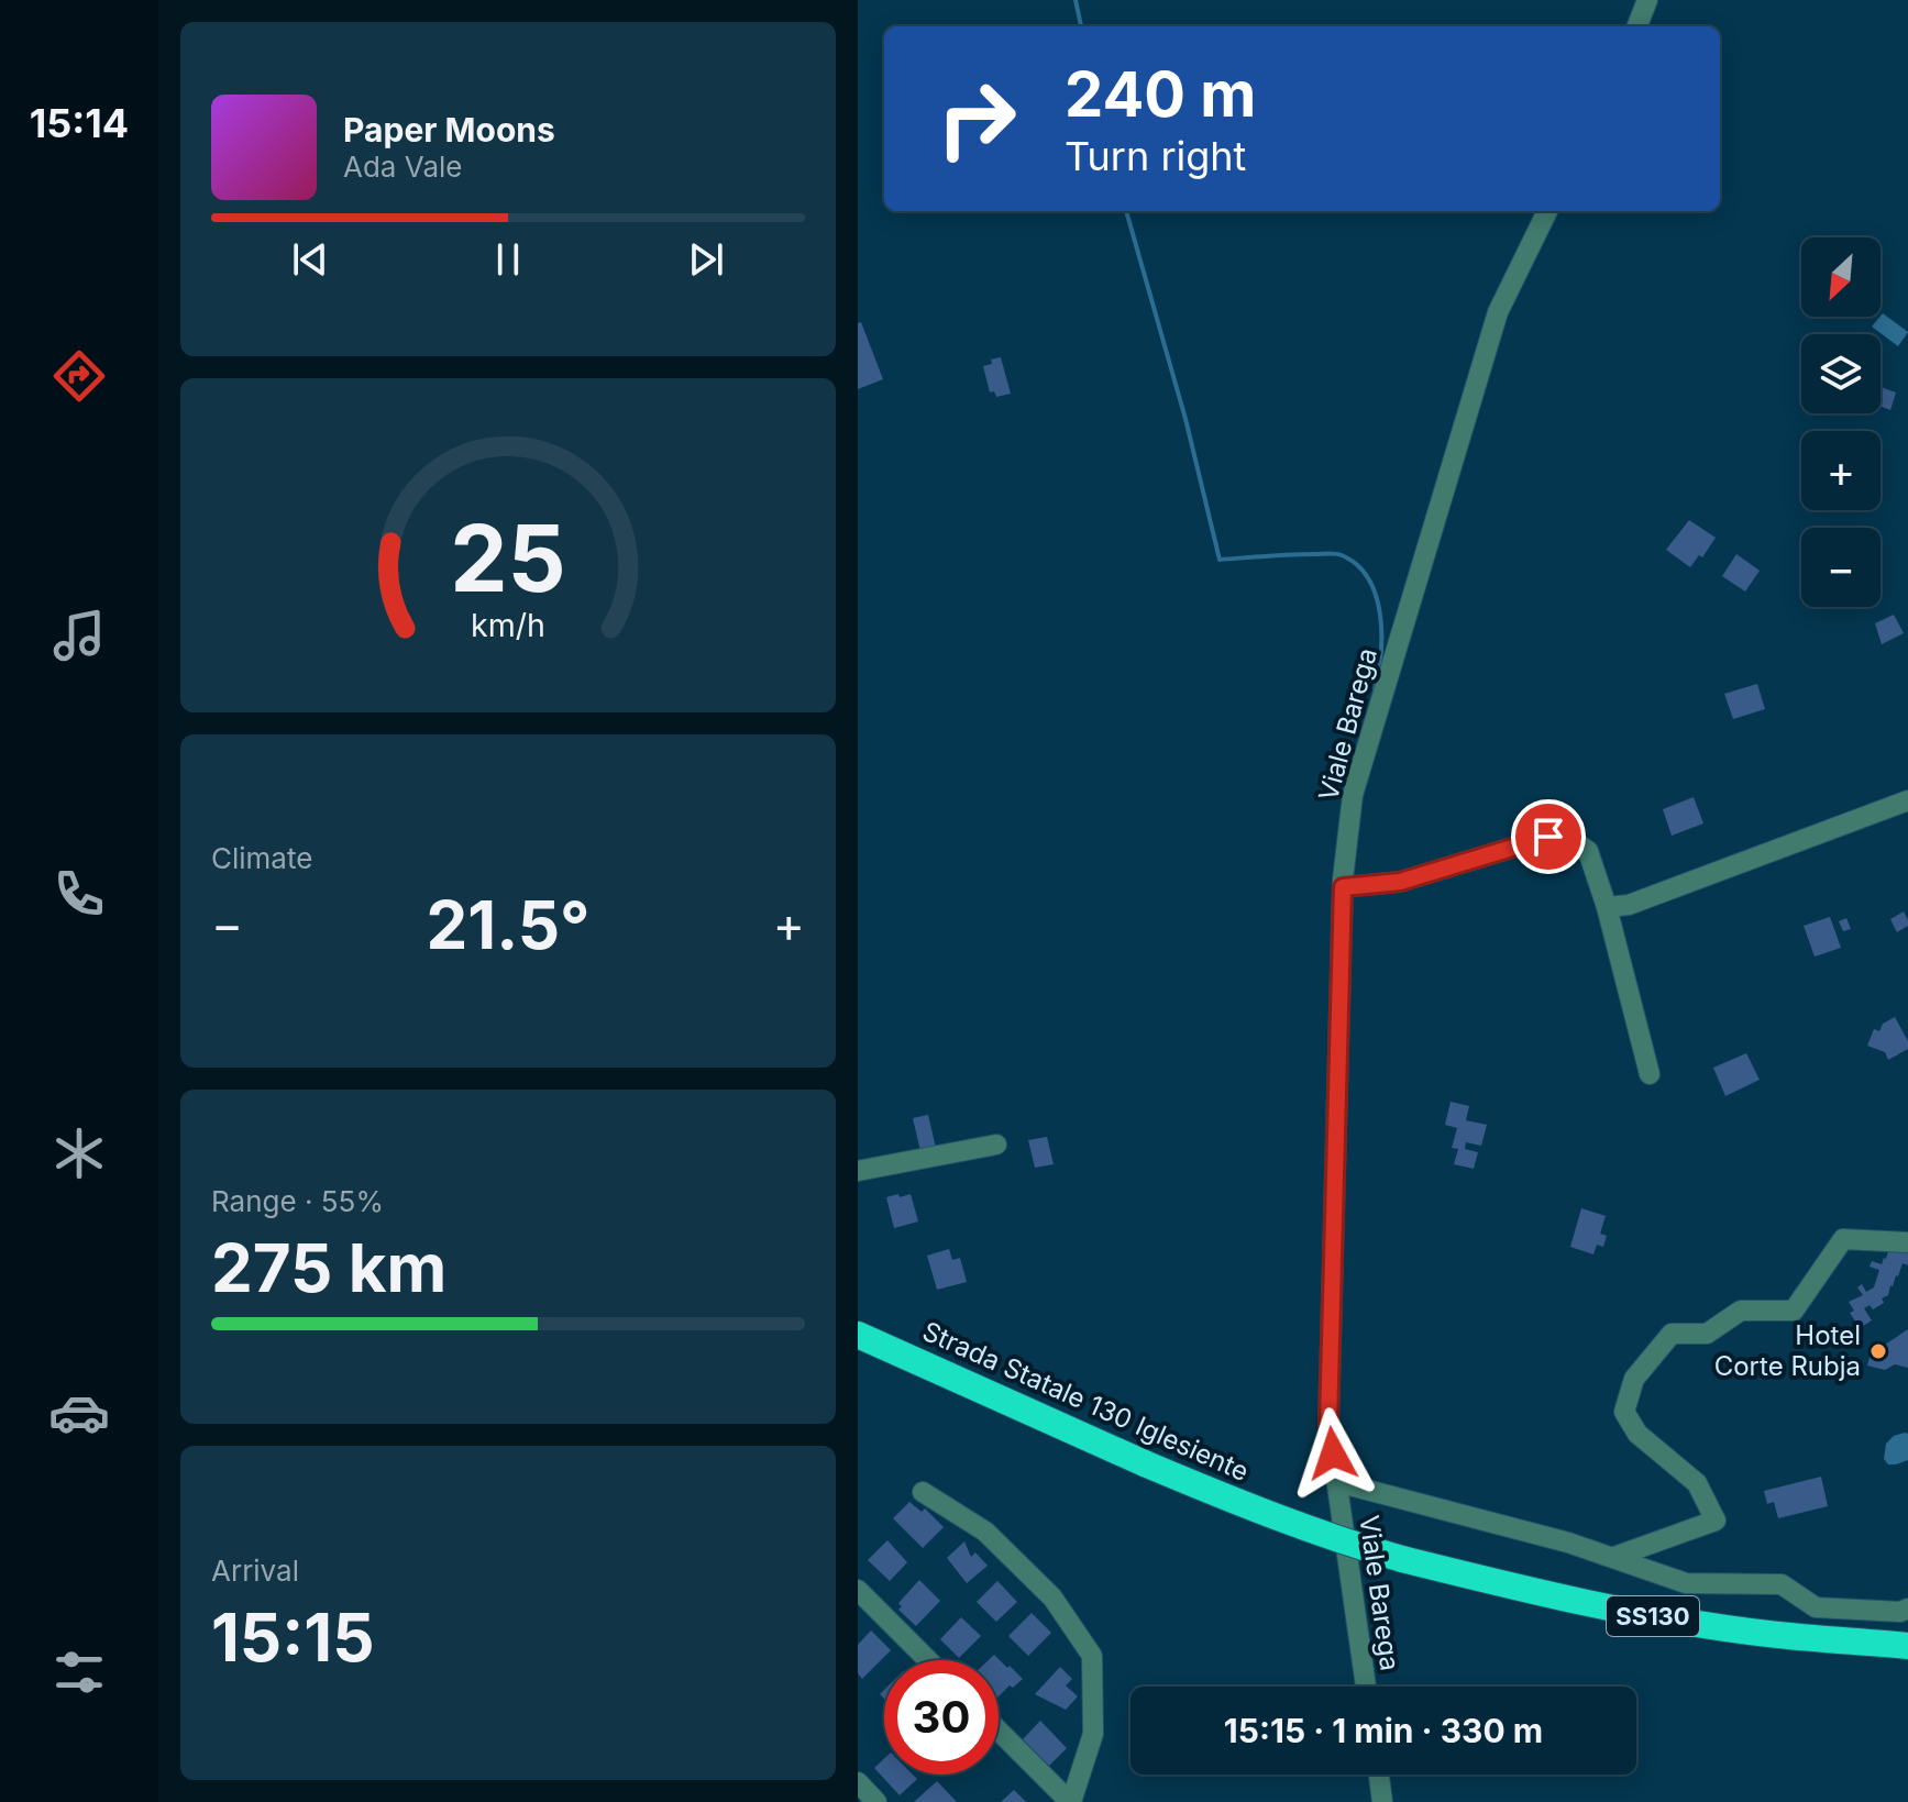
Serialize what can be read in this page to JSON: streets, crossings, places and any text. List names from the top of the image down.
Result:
{
  "streets": {
    "highway": ["Strada Statale 130 Iglesiente", "SS130"],
    "street": ["Viale Barega"]
  },
  "places": ["Hotel Corte Rubja"],
  "north": "bottom left",
  "page": {
    "tabs": "15:14",
    "turn": ["240 m", "Turn right"],
    "song": ["Paper Moons", "Ada Vale"],
    "map_buttons": ["+", "−"],
    "tile": [
      "Climate",
      ["Range · 55%", "275 km"],
      ["Arrival", "15:15"]
    ],
    "heat": ["−", "21.5°", "+"],
    "limit": "30",
    "trip": "15:15 · 1 min · 330 m",
    "gauge": ["25", "km/h"]
  }
}
